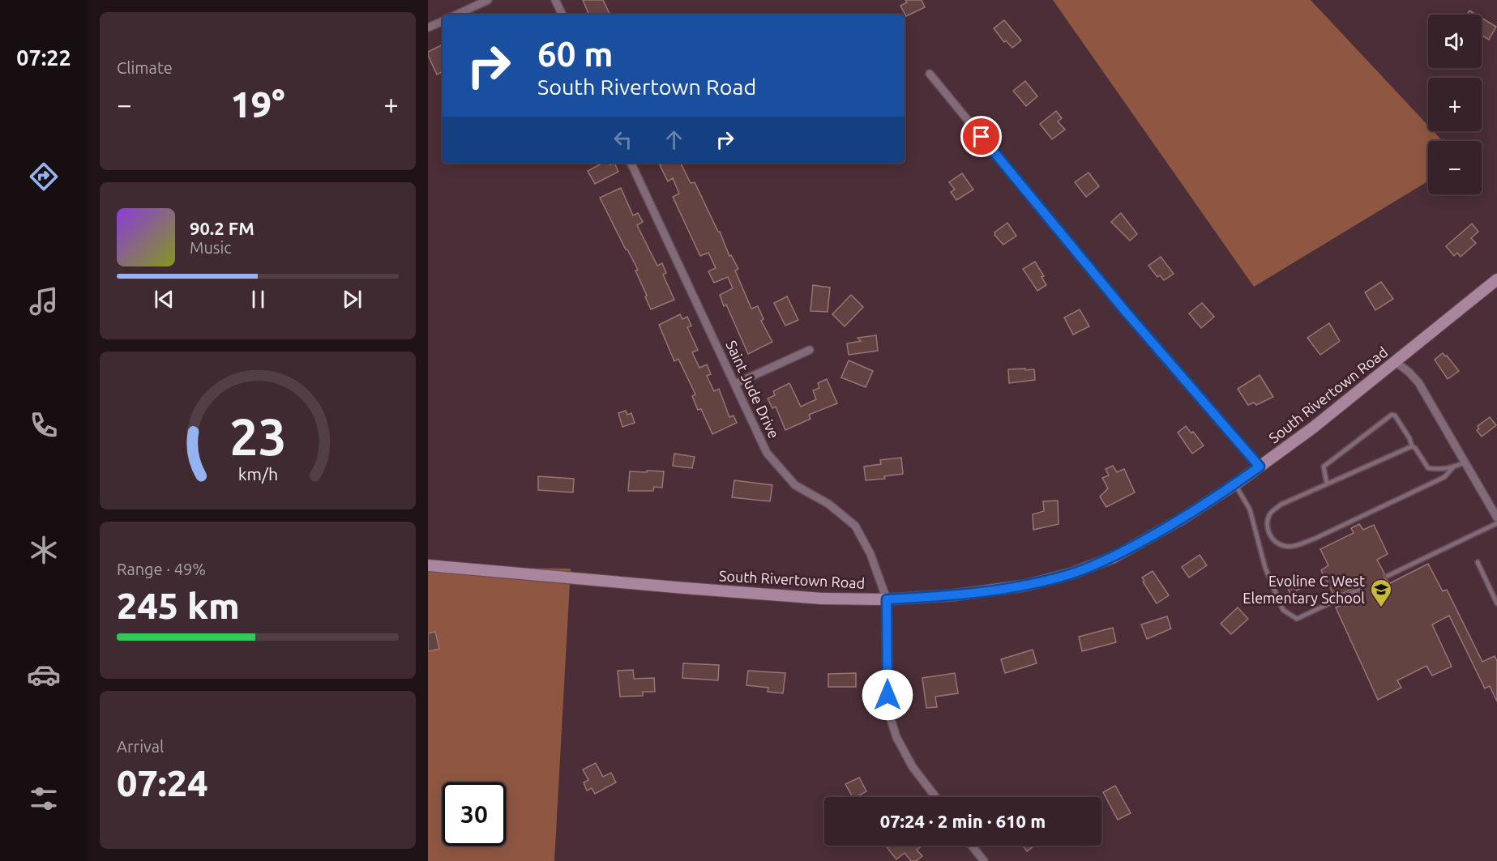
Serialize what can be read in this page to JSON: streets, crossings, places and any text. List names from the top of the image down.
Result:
{
  "streets": {
    "main road": ["South Rivertown Road"],
    "street": ["Saint Jude Drive"]
  },
  "crossings": [
    ["Saint Jude Drive", "South Rivertown Road"]
  ],
  "places": {
    "school or university": ["Evoline C West Elementary School"]
  },
  "page": {
    "tabs": "07:22",
    "tile": [
      "Climate",
      ["Range · 49%", "245 km"],
      ["Arrival", "07:24"]
    ],
    "map_buttons": ["+", "−"],
    "turn": ["60 m", "South Rivertown Road"],
    "heat": ["−", "19°", "+"],
    "song": ["90.2 FM", "Music"],
    "limit": "30",
    "trip": "07:24 · 2 min · 610 m",
    "gauge": ["23", "km/h"]
  }
}
